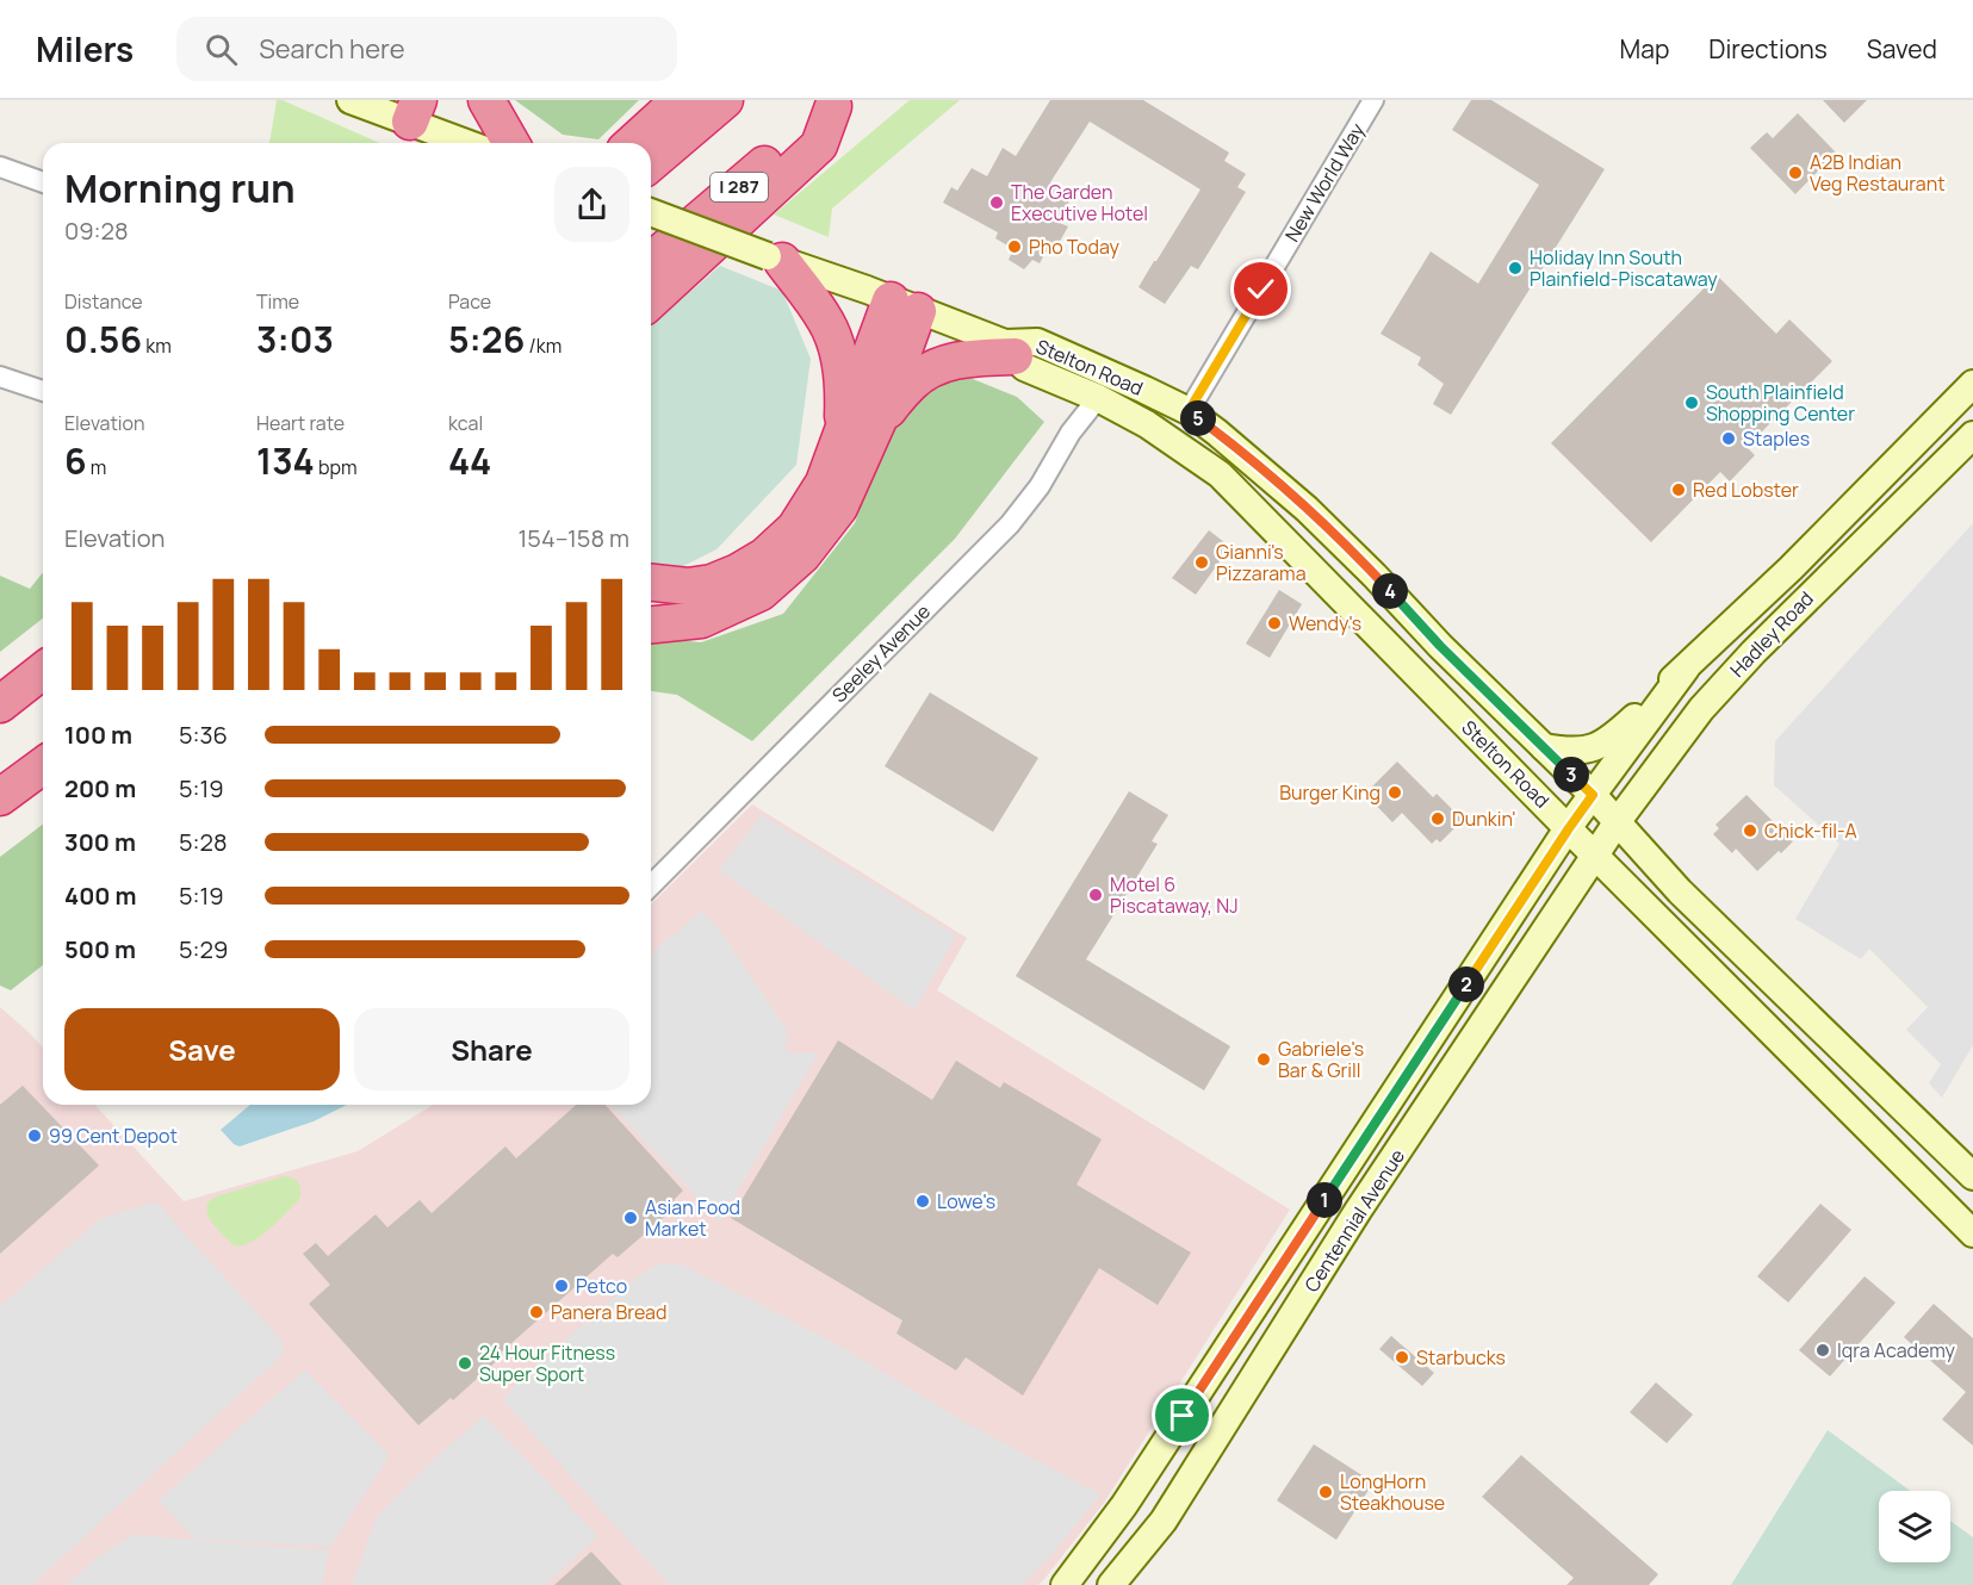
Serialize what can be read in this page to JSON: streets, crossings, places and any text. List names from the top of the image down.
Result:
{
  "streets": {
    "highway": ["I 287"],
    "main road": ["Stelton Road", "Hadley Road", "Centennial Avenue"],
    "street": ["New World Way", "Seeley Avenue"]
  },
  "crossings": [
    ["New World Way", "Stelton Road"],
    ["Stelton Road", "Hadley Road"],
    ["Stelton Road", "Seeley Avenue"],
    ["Stelton Road", "Centennial Avenue"],
    ["Hadley Road", "Centennial Avenue"]
  ],
  "places": [
    "A2B Indian Veg Restaurant",
    "The Garden Executive Hotel",
    "Pho Today",
    "Holiday Inn South Plainfield-Piscataway",
    "South Plainfield Shopping Center",
    "Staples",
    "Red Lobster",
    "Gianni's Pizzarama",
    "Wendy's",
    "Burger King",
    "Dunkin'",
    "Chick-fil-A",
    "Motel 6 Piscataway, NJ",
    "Gabriele's Bar & Grill",
    "99 Cent Depot",
    "Lowe's",
    "Asian Food Market",
    "Petco",
    "Panera Bread",
    "Iqra Academy",
    "Starbucks",
    "24 Hour Fitness Super Sport",
    "LongHorn Steakhouse"
  ],
  "page": {
    "header": "Milers",
    "search": "Search here",
    "nav": ["Map", "Directions", "Saved"],
    "heading": ["Morning run", "09:28"],
    "stats": [
      ["Distance", "0.56 km"],
      ["Time", "3:03"],
      ["Pace", "5:26 /km"],
      ["Elevation", "6 m"],
      ["Heart rate", "134 bpm"],
      ["kcal", "44"]
    ],
    "pins": [
      "5",
      "4",
      "3",
      "2",
      "1"
    ],
    "chart": ["Elevation", "154–158 m"],
    "list": [
      {
        "name": "100 m",
        "note": "5:36"
      },
      {
        "name": "200 m",
        "note": "5:19"
      },
      {
        "name": "300 m",
        "note": "5:28"
      },
      {
        "name": "400 m",
        "note": "5:19"
      },
      {
        "name": "500 m",
        "note": "5:29"
      }
    ],
    "buttons": ["Save", "Share"]
  }
}
